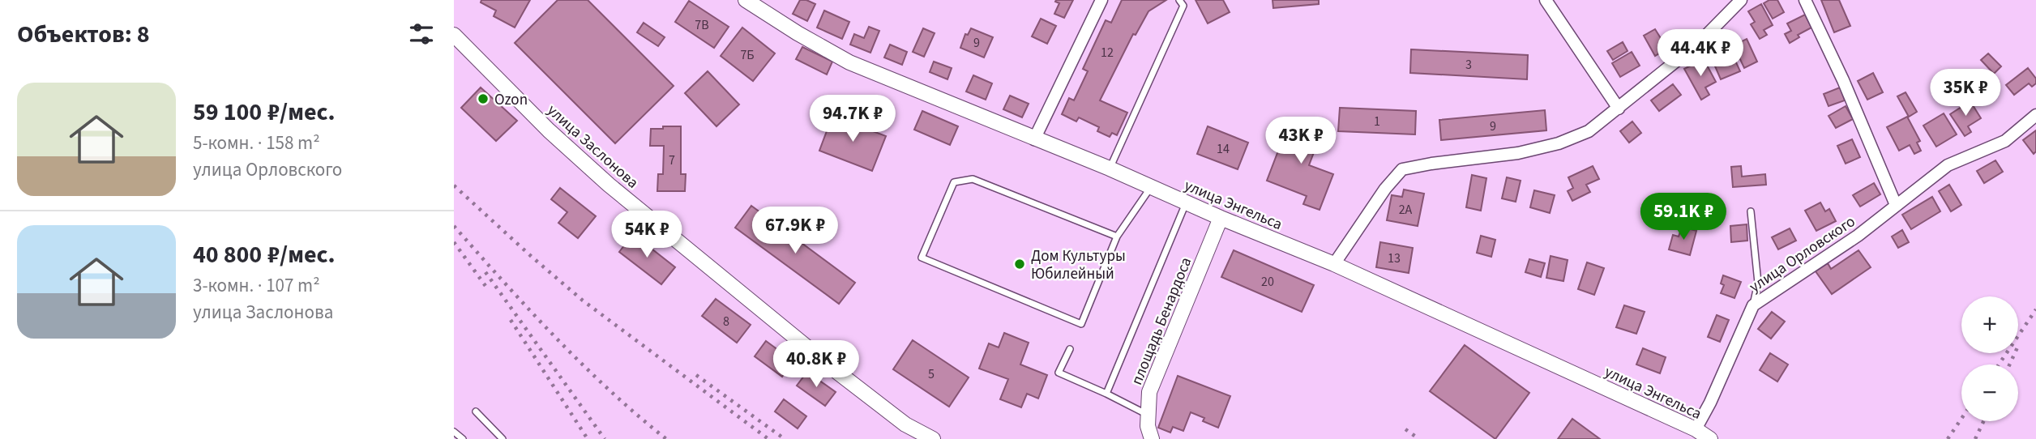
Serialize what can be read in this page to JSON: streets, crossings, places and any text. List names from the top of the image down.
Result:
{
  "streets": {
    "street": [
      "улица Заслонова",
      "улица Энгельса",
      "улица Орловского",
      "площадь Бенардоса"
    ]
  },
  "crossings": [
    ["улица Энгельса", "улица Орловского"],
    ["улица Энгельса", "площадь Бенардоса"]
  ],
  "places": ["Ozon", "Дом Культуры Юбилейный"],
  "house_numbers": [
    "7В",
    "9",
    "12",
    "7Б",
    "3",
    "1",
    "9",
    "14",
    "7",
    "2А",
    "13",
    "20",
    "8",
    "5"
  ],
  "page": {
    "heading": "Объектов: 8",
    "price": [
      "44.4K ₽",
      "35K ₽",
      "94.7K ₽",
      "43K ₽",
      "59.1K ₽",
      "67.9K ₽",
      "54K ₽",
      "40.8K ₽"
    ],
    "list": [
      {
        "name": "59 100 ₽/мес.",
        "note": "5-комн. · 158 m² · улица Орловского"
      },
      {
        "name": "40 800 ₽/мес.",
        "note": "3-комн. · 107 m² · улица Заслонова"
      }
    ],
    "map_buttons": ["+", "−"]
  }
}
